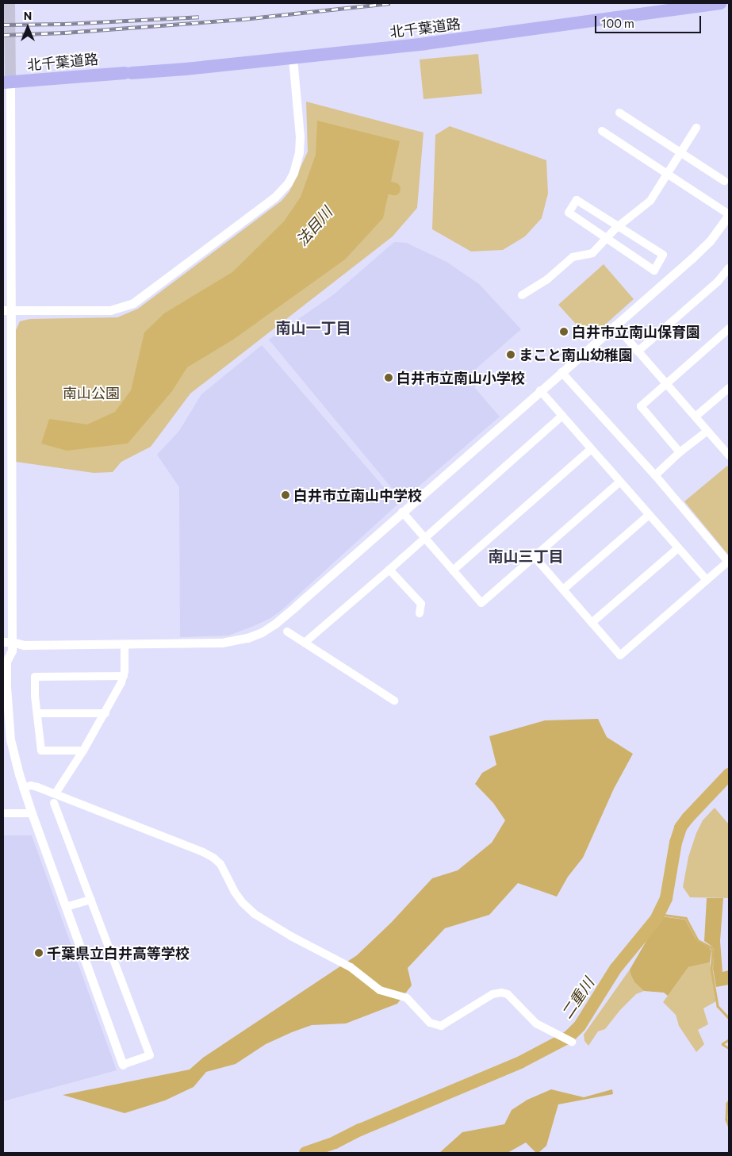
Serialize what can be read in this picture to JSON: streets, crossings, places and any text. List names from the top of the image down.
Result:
{
  "streets": {
    "highway": ["北千葉道路"]
  },
  "districts": ["南山一丁目", "南山三丁目"],
  "water": ["法目川", "二重川"],
  "parks": ["南山公園"],
  "places": [
    "白井市立南山保育園",
    "まこと南山幼稚園",
    "白井市立南山小学校",
    "白井市立南山中学校",
    "千葉県立白井高等学校"
  ],
  "scale_bar": "100 m",
  "north": "top"
}
